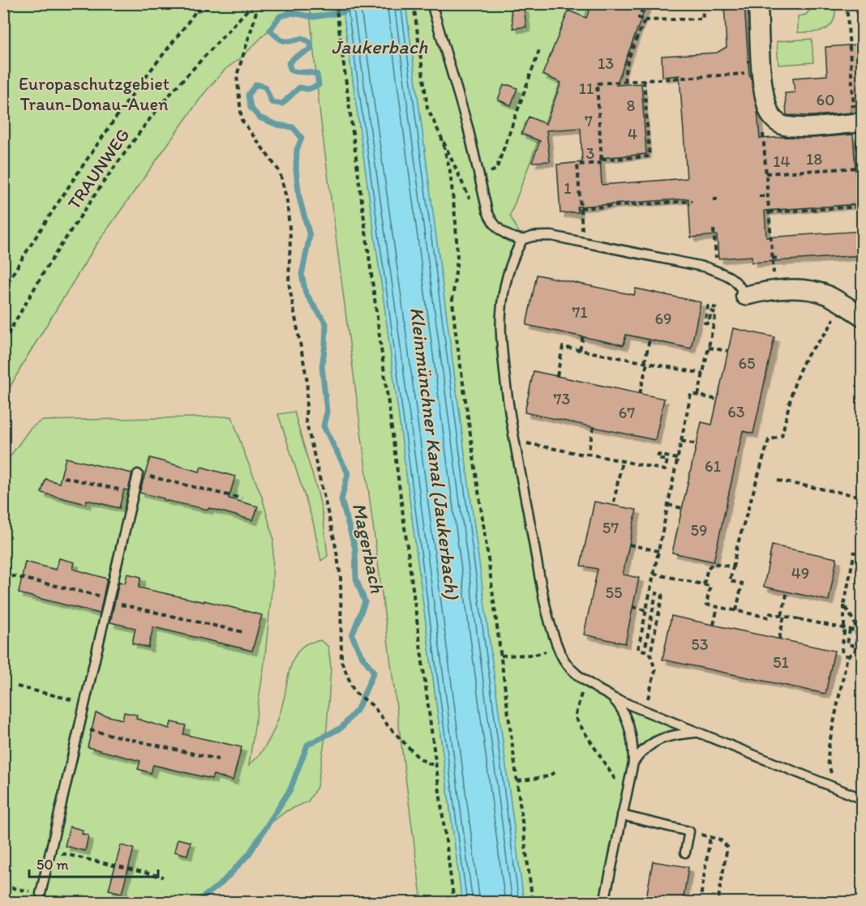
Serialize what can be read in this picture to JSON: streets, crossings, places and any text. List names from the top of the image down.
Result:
{
  "streets": {
    "path": ["TRAUNWEG"]
  },
  "water": ["Jaukerbach", "Kleinmünchner Kanal (Jaukerbach)", "Magerbach"],
  "parks": ["Europaschutzgebiet Traun-Donau-Auen"],
  "house_numbers": [
    "13",
    "11",
    "60",
    "8",
    "7",
    "4",
    "3",
    "18",
    "14",
    "1",
    "71",
    "69",
    "65",
    "73",
    "63",
    "67",
    "61",
    "57",
    "59",
    "49",
    "55",
    "53",
    "51"
  ],
  "scale_bar": "50 m"
}
